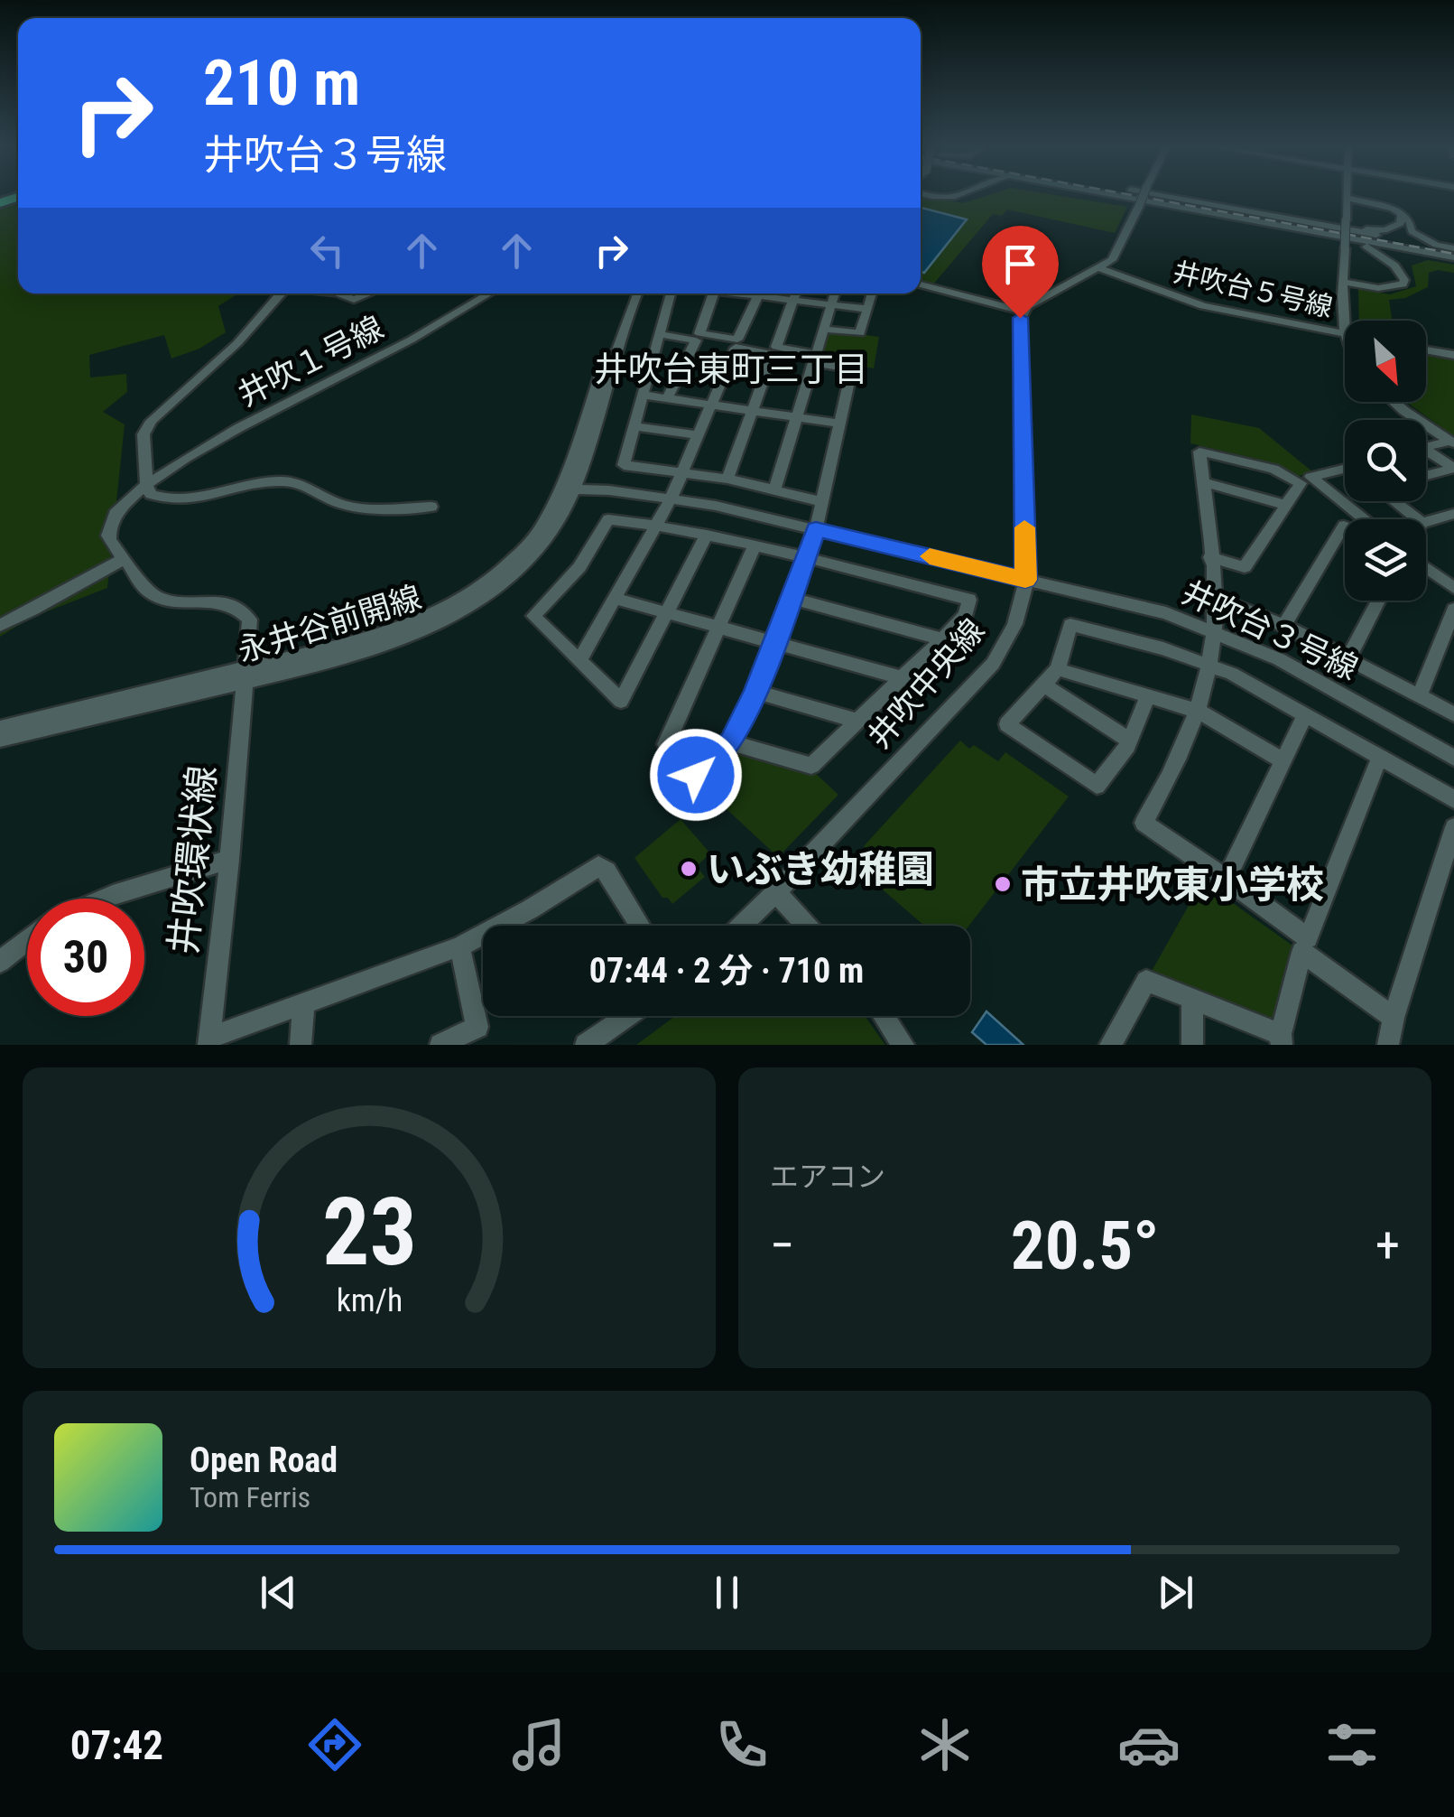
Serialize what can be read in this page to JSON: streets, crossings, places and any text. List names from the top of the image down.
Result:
{
  "streets": {
    "street": [
      "井吹台５号線",
      "井吹１号線",
      "永井谷前開線",
      "井吹台３号線",
      "井吹中央線",
      "井吹環状線"
    ]
  },
  "crossings": [
    ["井吹１号線", "井吹環状線"],
    ["永井谷前開線", "井吹台３号線"],
    ["永井谷前開線", "井吹環状線"],
    ["井吹台３号線", "井吹中央線"]
  ],
  "districts": ["井吹台東町三丁目"],
  "places": ["いぶき幼稚園", "市立井吹東小学校"],
  "north": "bottom right",
  "page": {
    "turn": ["210 m", "井吹台３号線"],
    "limit": "30",
    "trip": "07:44 · 2 分 · 710 m",
    "tile": "エアコン",
    "heat": ["−", "20.5°", "+"],
    "song": ["Open Road", "Tom Ferris"],
    "tabs": "07:42",
    "gauge": ["23", "km/h"]
  }
}
